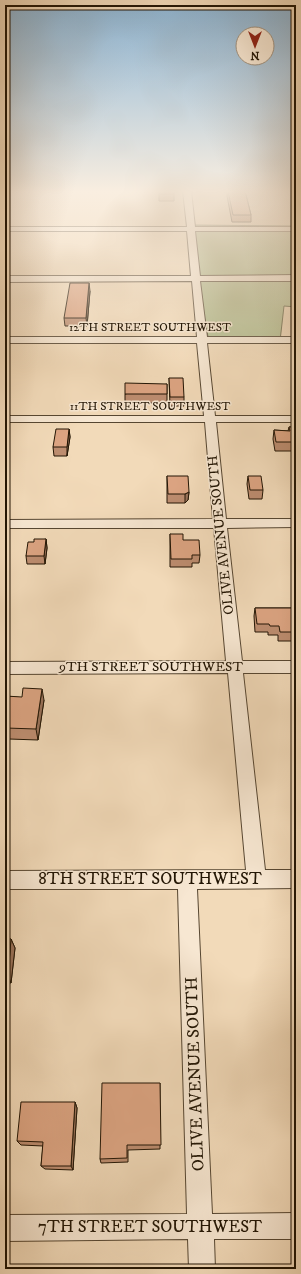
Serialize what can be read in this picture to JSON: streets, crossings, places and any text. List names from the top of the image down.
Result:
{
  "streets": {
    "street": [
      "12TH STREET SOUTHWEST",
      "11TH STREET SOUTHWEST",
      "OLIVE AVENUE SOUTH",
      "9TH STREET SOUTHWEST",
      "8TH STREET SOUTHWEST",
      "7TH STREET SOUTHWEST"
    ]
  },
  "crossings": [
    ["12TH STREET SOUTHWEST", "OLIVE AVENUE SOUTH"],
    ["11TH STREET SOUTHWEST", "OLIVE AVENUE SOUTH"],
    ["OLIVE AVENUE SOUTH", "9TH STREET SOUTHWEST"],
    ["OLIVE AVENUE SOUTH", "8TH STREET SOUTHWEST"],
    ["OLIVE AVENUE SOUTH", "7TH STREET SOUTHWEST"]
  ],
  "north": "bottom"
}
